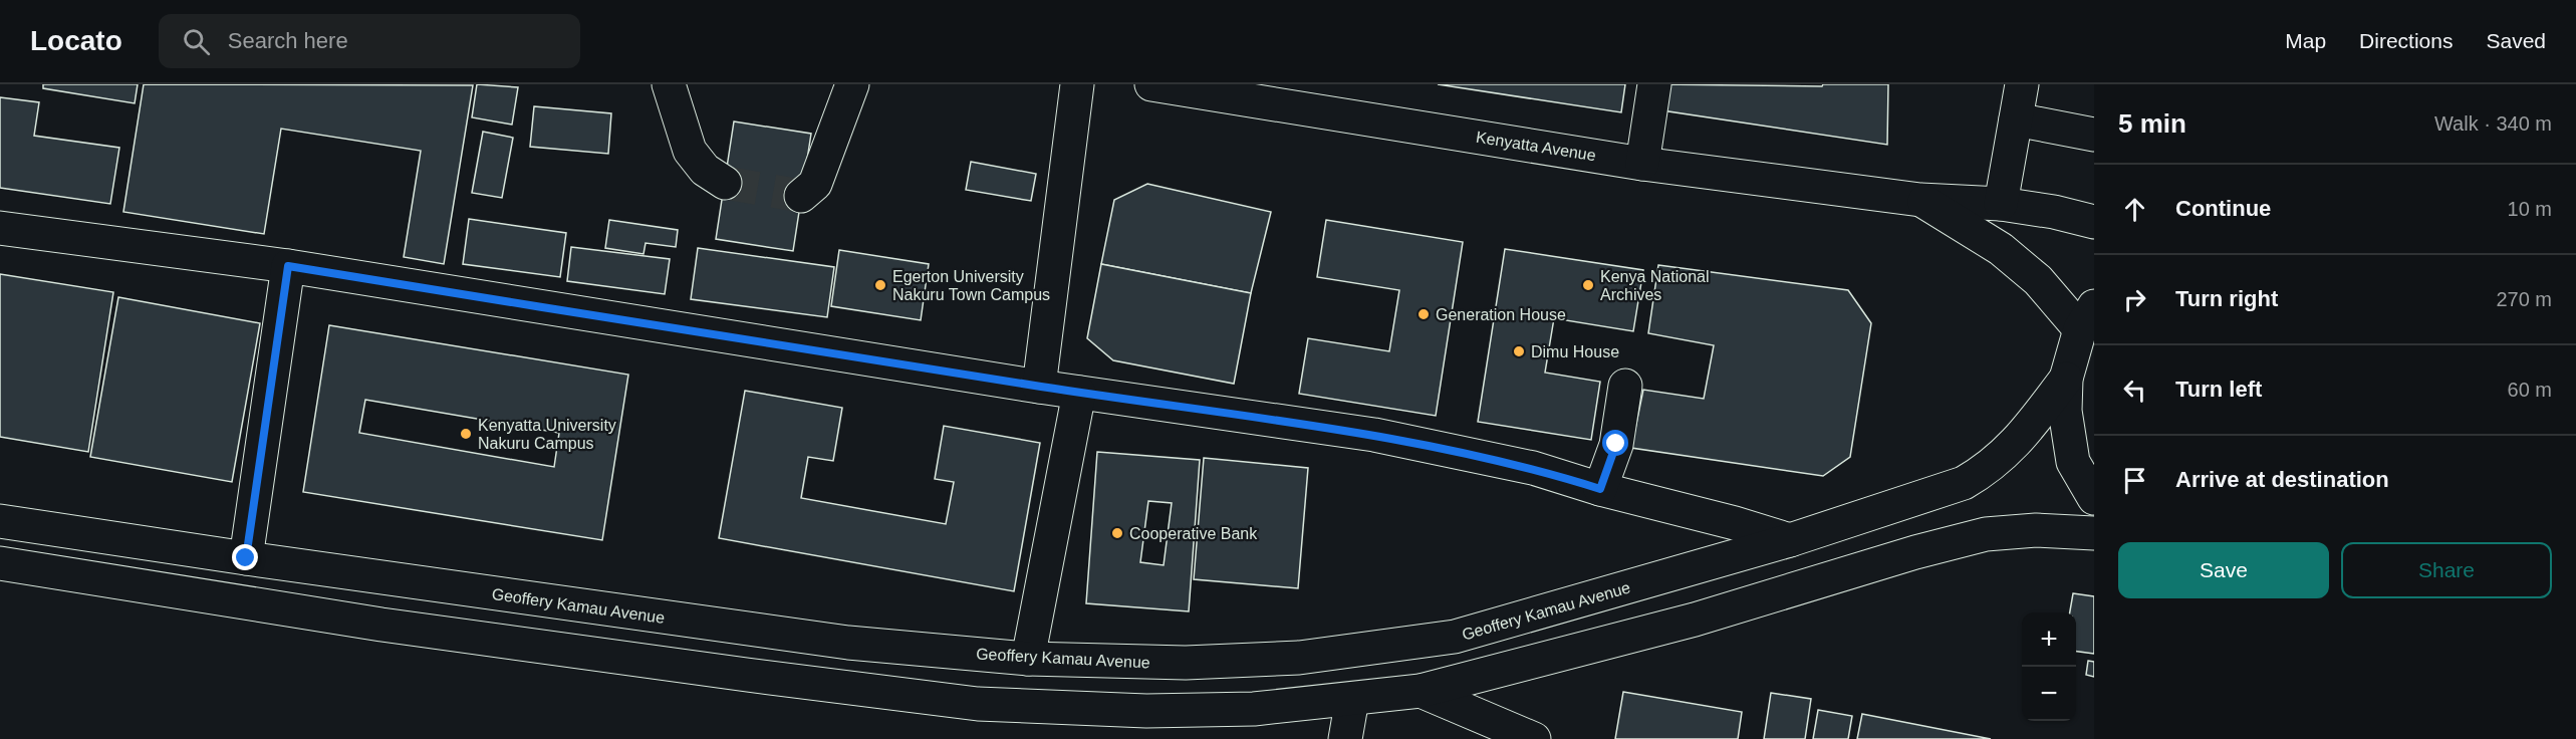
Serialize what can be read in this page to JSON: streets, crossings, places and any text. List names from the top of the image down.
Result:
{
  "streets": {
    "main road": ["Kenyatta Avenue", "Geoffery Kamau Avenue"]
  },
  "places": [
    "Egerton University Nakuru Town Campus",
    "Kenya National Archives",
    "Generation House",
    "Dimu House",
    "Kenyatta University Nakuru Campus",
    "Cooperative Bank"
  ],
  "page": {
    "header": "Locato",
    "search": "Search here",
    "nav": ["Map", "Directions", "Saved"],
    "heading": ["5 min", "Walk · 340 m"],
    "list": [
      ["Continue", "10 m"],
      ["Turn right", "270 m"],
      ["Turn left", "60 m"],
      "Arrive at destination"
    ],
    "buttons": ["Save", "Share"],
    "map_buttons": ["+", "−"]
  }
}
